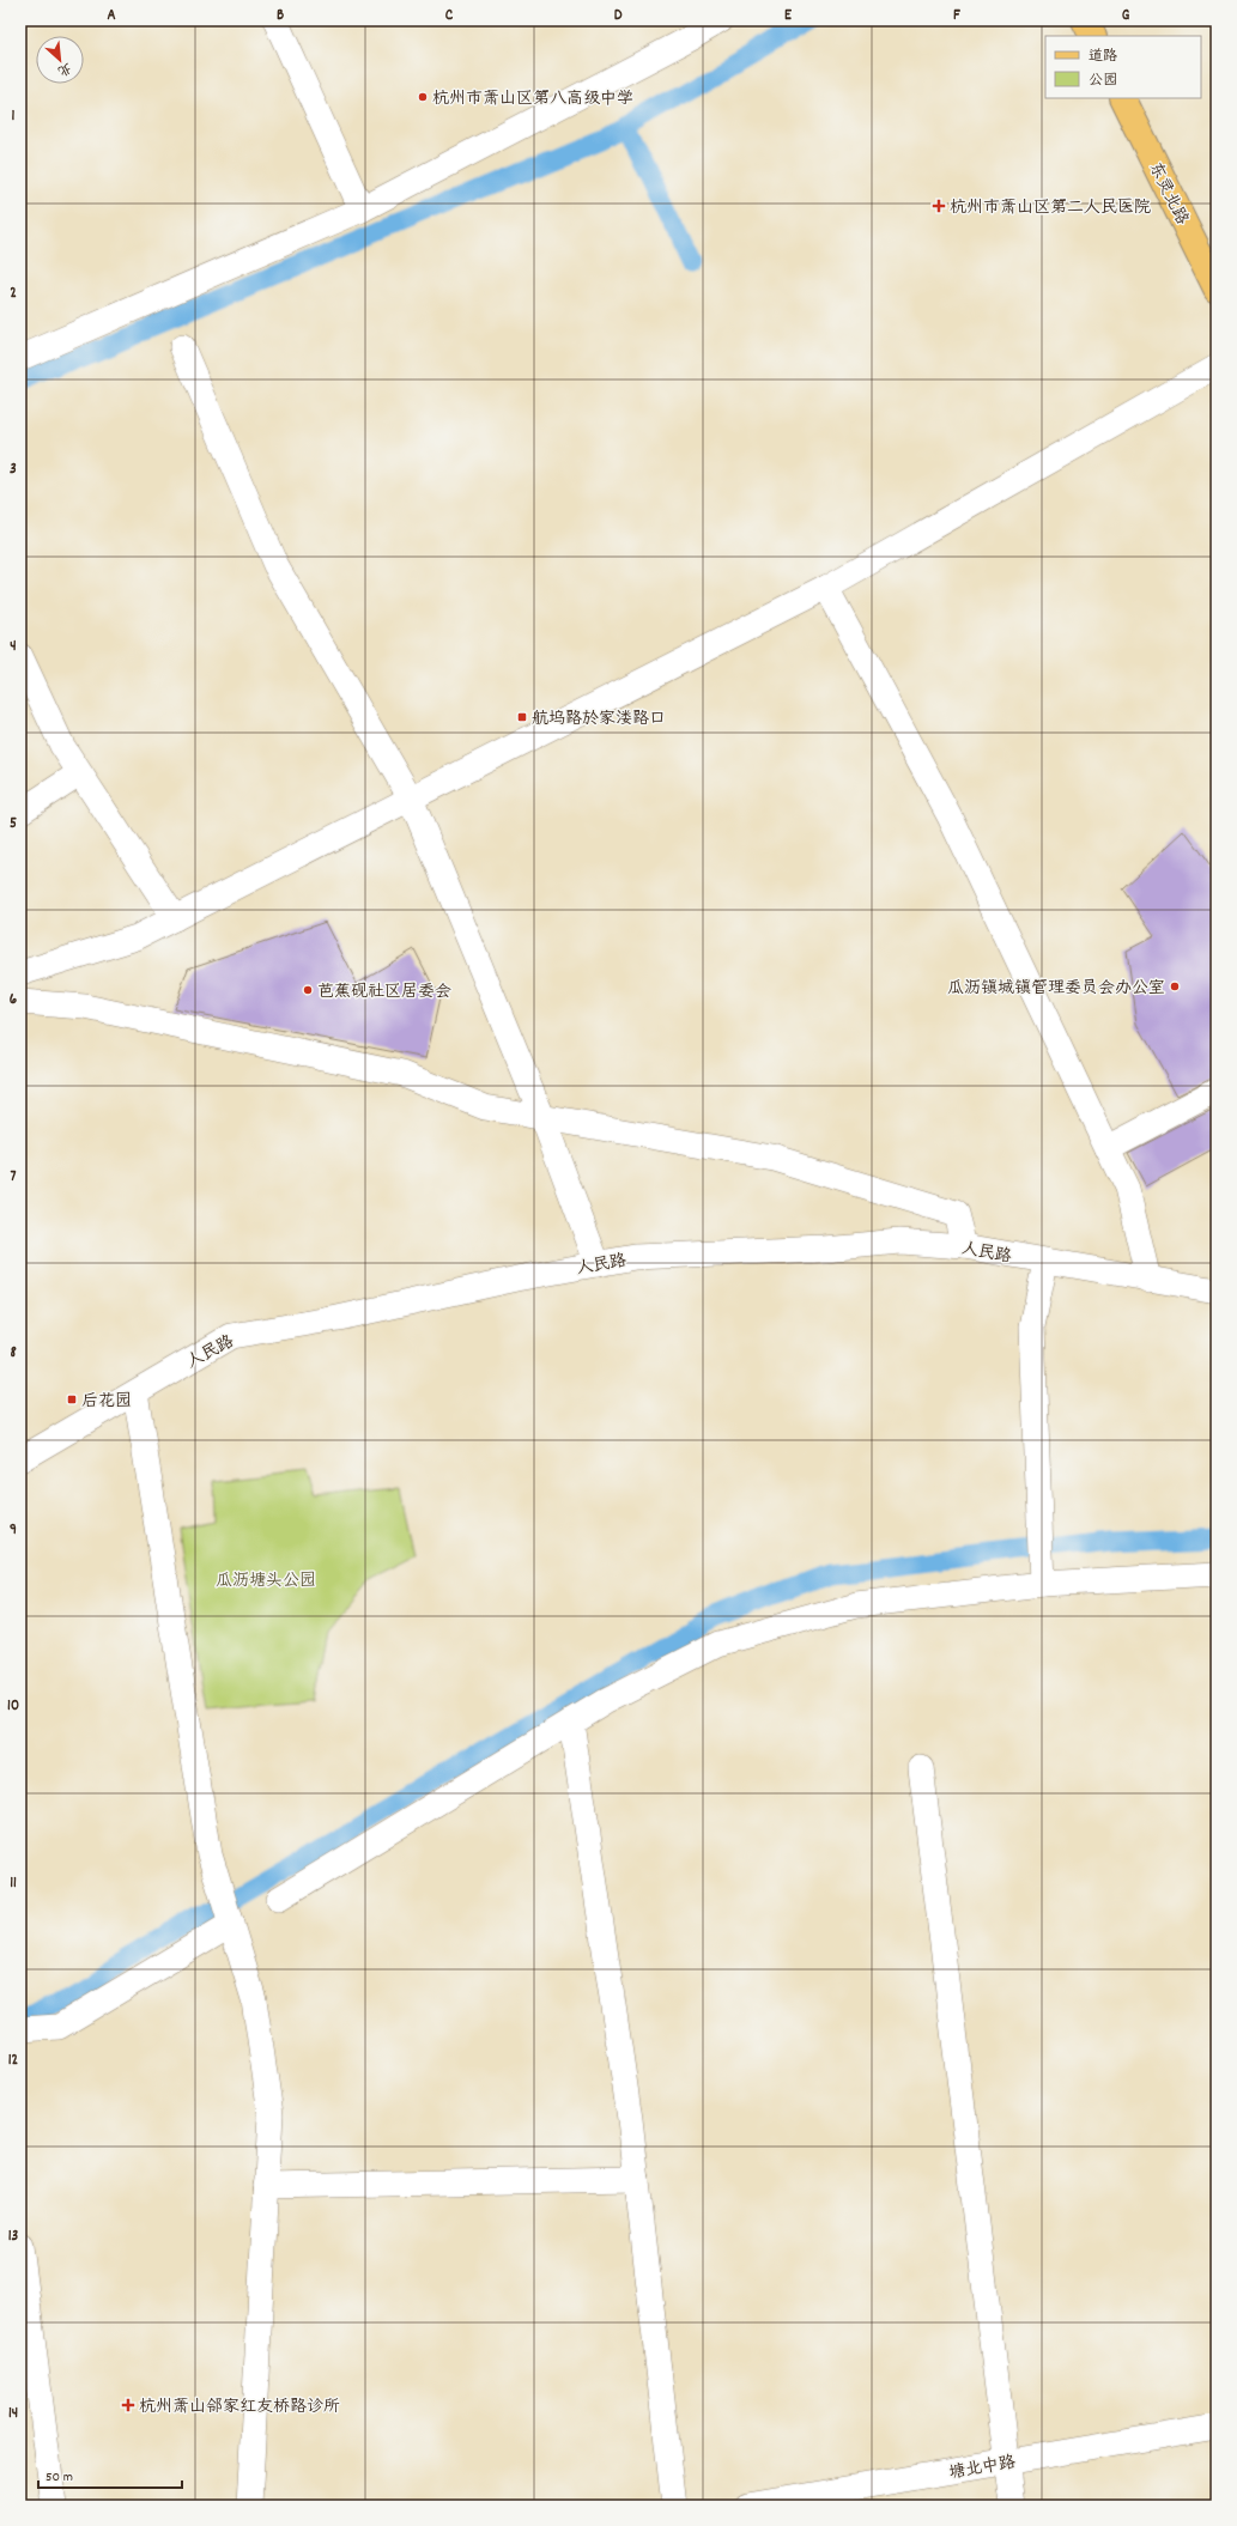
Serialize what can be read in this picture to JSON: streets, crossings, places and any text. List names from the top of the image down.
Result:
{
  "streets": {
    "main road": ["东灵北路"],
    "street": ["人民路", "塘北中路"]
  },
  "parks": ["瓜沥塘头公园"],
  "places": {
    "other": ["杭州市萧山区第八高级中学", "瓜沥镇城镇管理委员会办公室", "芭蕉砚社区居委会"],
    "health": ["杭州市萧山区第二人民医院", "杭州萧山邻家红友桥路诊所"],
    "transit": ["航坞路於家溇路口", "后花园"]
  },
  "legend": ["道路", "公园"],
  "scale_bar": "50 m",
  "north": "bottom right",
  "grid": {
    "columns": [
      "A",
      "B",
      "C",
      "D",
      "E",
      "F",
      "G"
    ],
    "rows": [
      "1",
      "2",
      "3",
      "4",
      "5",
      "6",
      "7",
      "8",
      "9",
      "10",
      "11",
      "12",
      "13",
      "14"
    ]
  }
}
